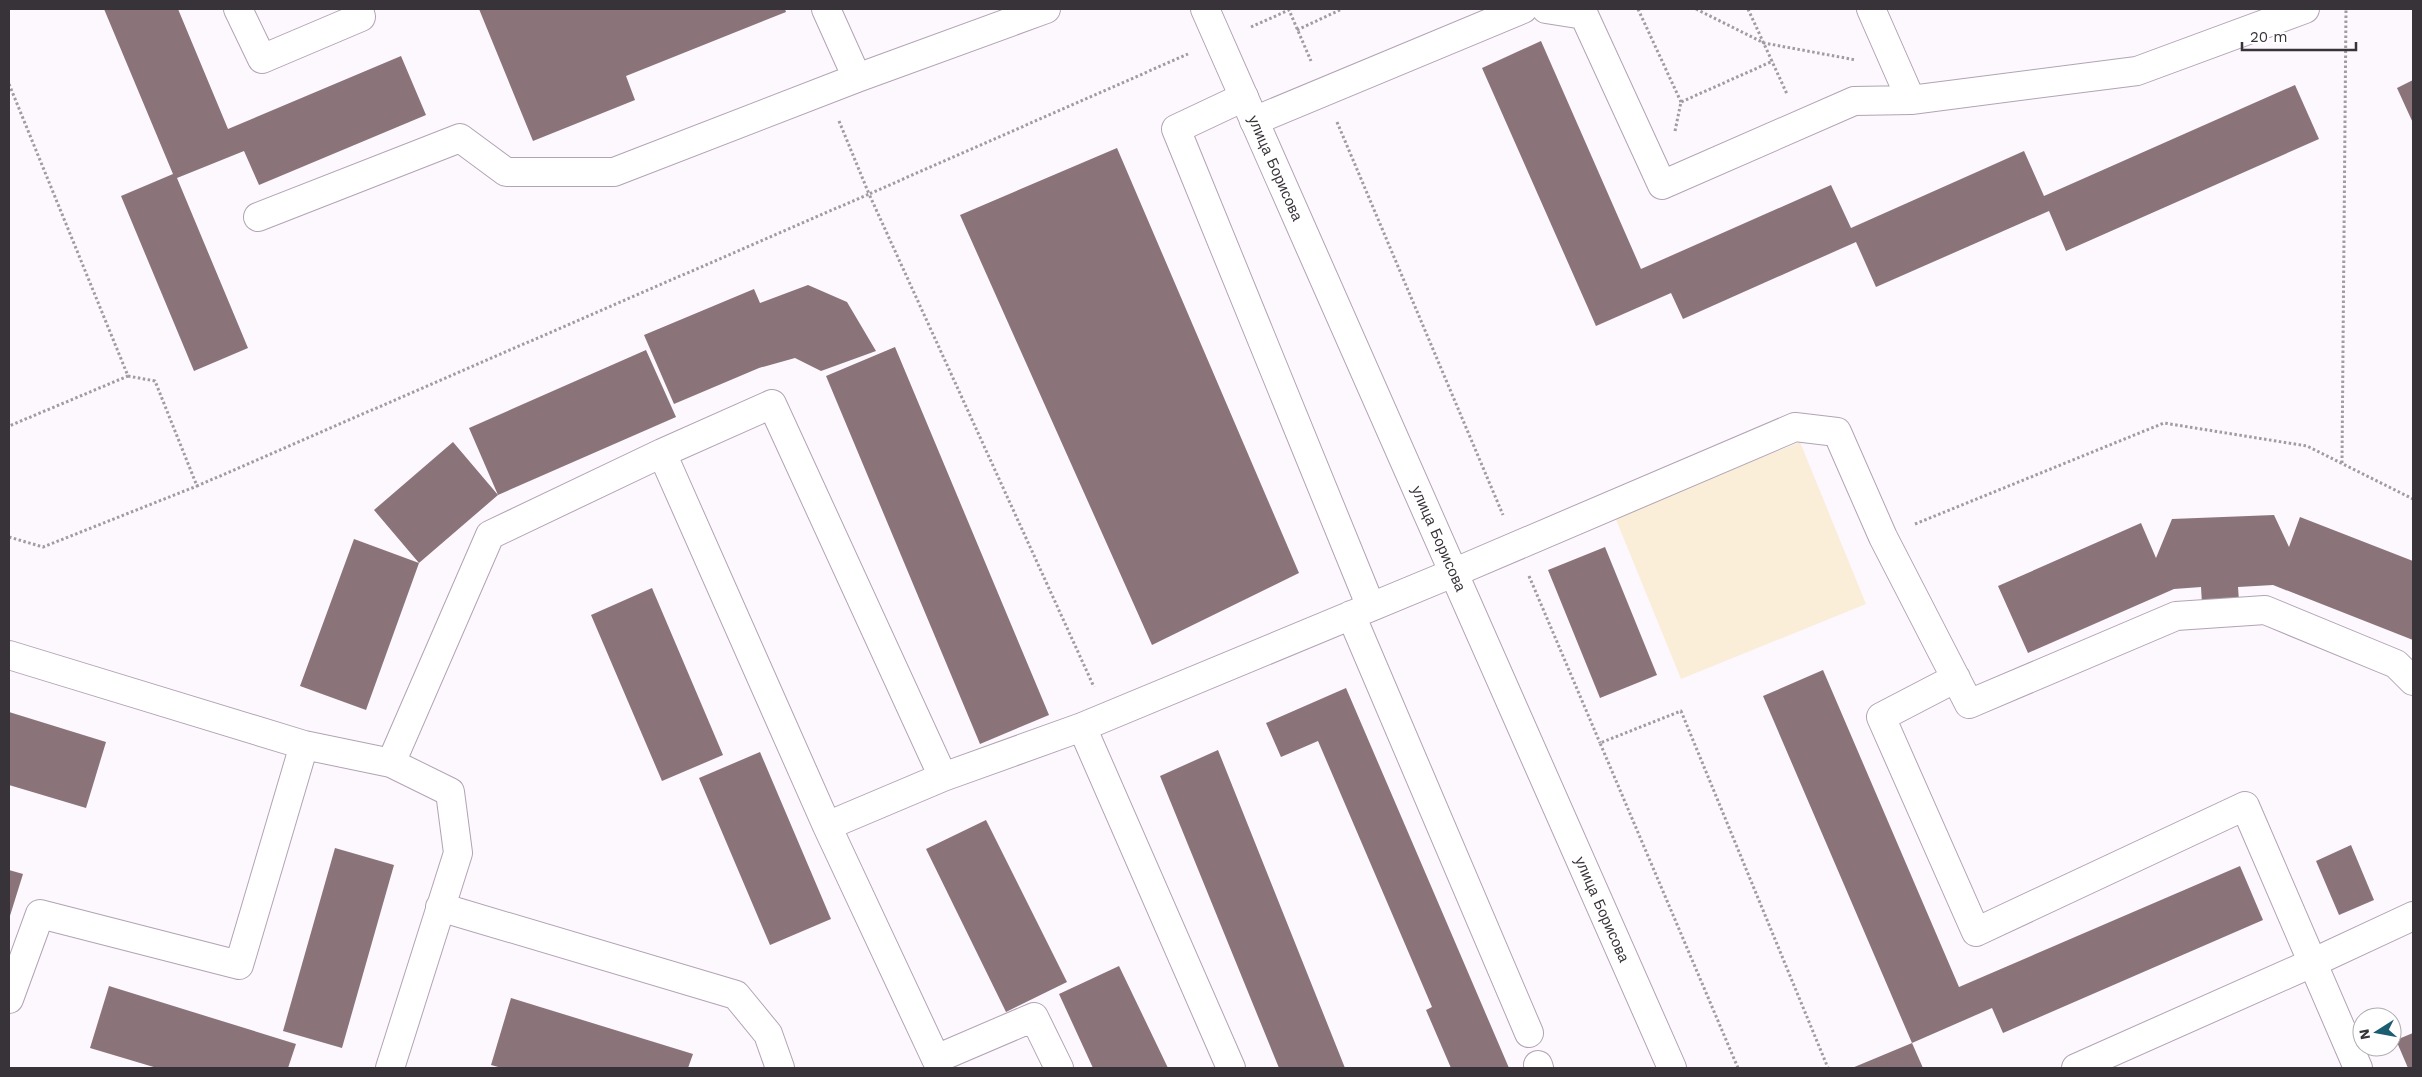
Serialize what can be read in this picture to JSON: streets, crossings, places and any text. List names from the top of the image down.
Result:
{
  "streets": {
    "main road": ["улица Борисова"]
  },
  "scale_bar": "20 m",
  "north": "left"
}
